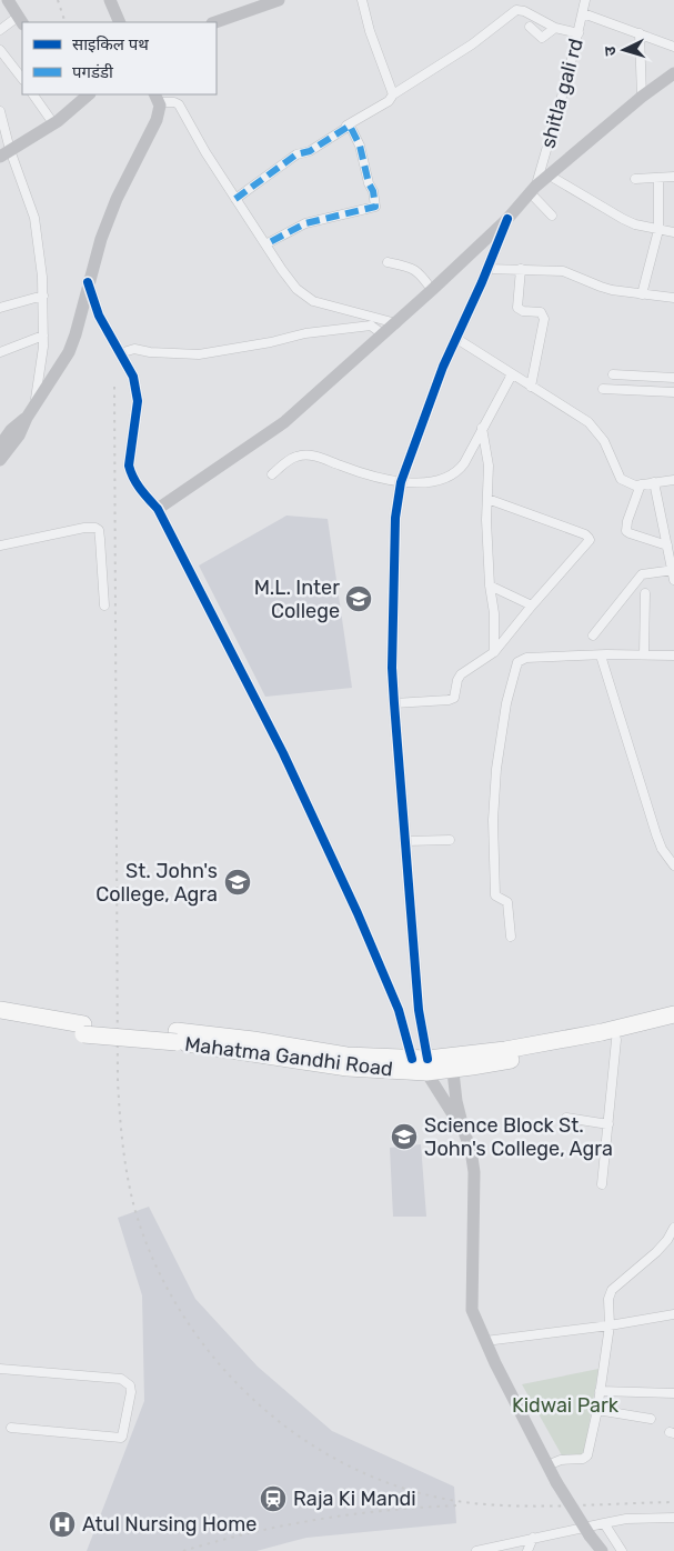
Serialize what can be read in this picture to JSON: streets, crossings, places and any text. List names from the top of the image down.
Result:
{
  "streets": {
    "highway": ["Mahatma Gandhi Road"],
    "street": ["shitla gali rd"]
  },
  "parks": ["Kidwai Park"],
  "places": {
    "school or university": ["M.L. Inter College", "St. John's College, Agra", "Science Block St. John's College, Agra"],
    "station": ["Raja Ki Mandi"],
    "hospital": ["Atul Nursing Home"]
  },
  "legend": ["साइकिल पथ", "पगडंडी"],
  "north": "left"
}
